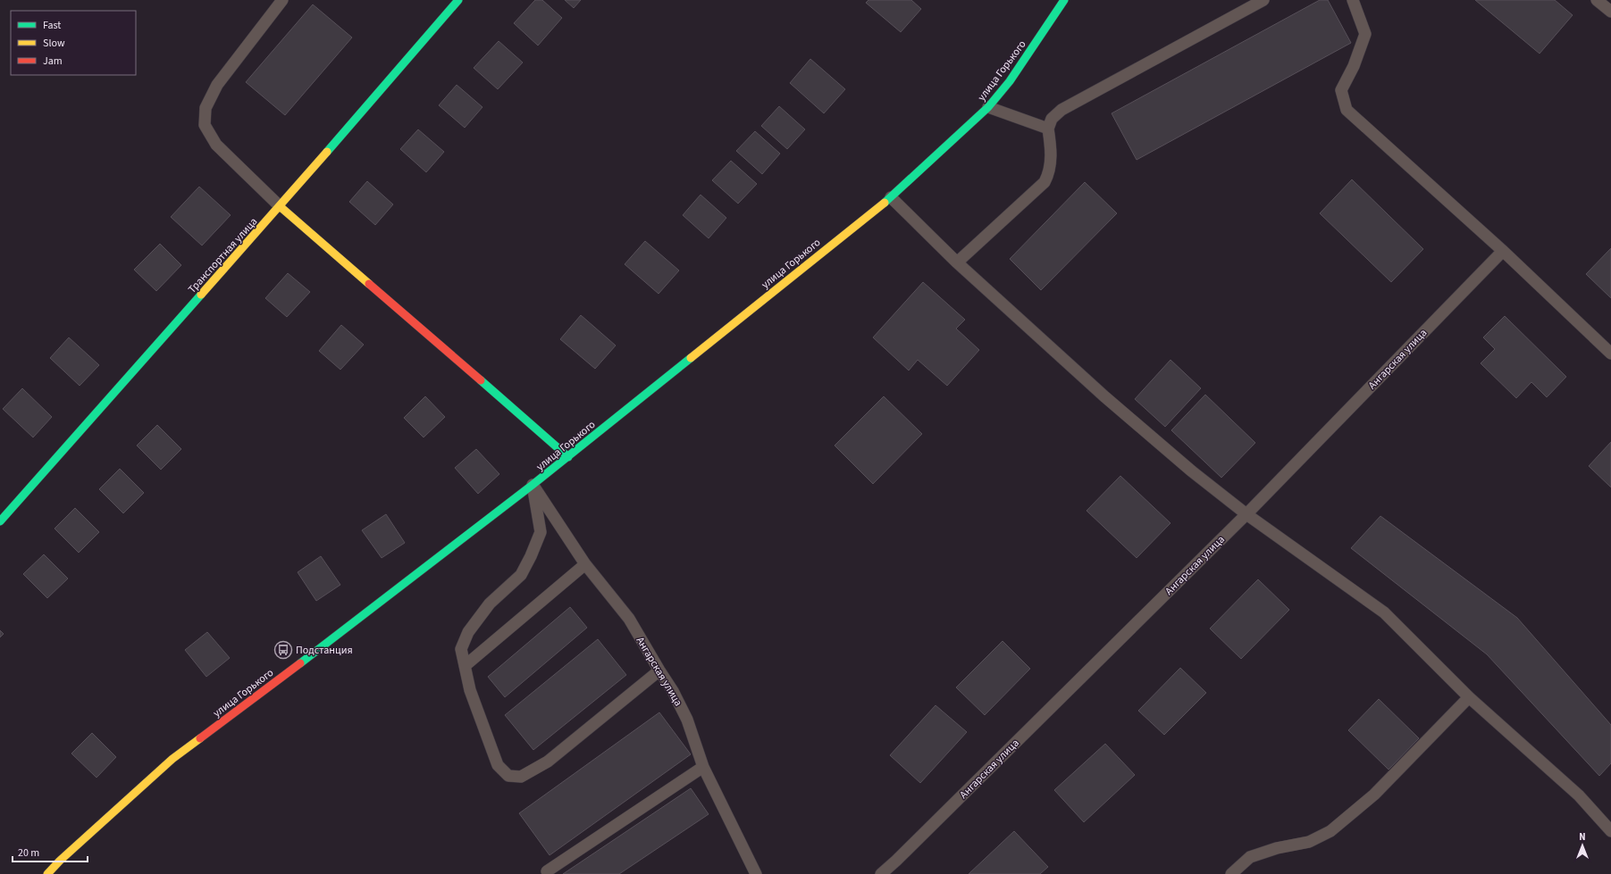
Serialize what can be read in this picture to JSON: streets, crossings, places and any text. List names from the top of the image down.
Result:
{
  "streets": {
    "main road": ["улица Горького", "Транспортная улица"],
    "lane": ["Ангарская улица"]
  },
  "crossings": [
    ["улица Горького", "Ангарская улица"]
  ],
  "places": {
    "bus stop": ["Подстанция"]
  },
  "legend": ["Fast", "Slow", "Jam"],
  "scale_bar": "20 m",
  "north": "top"
}
